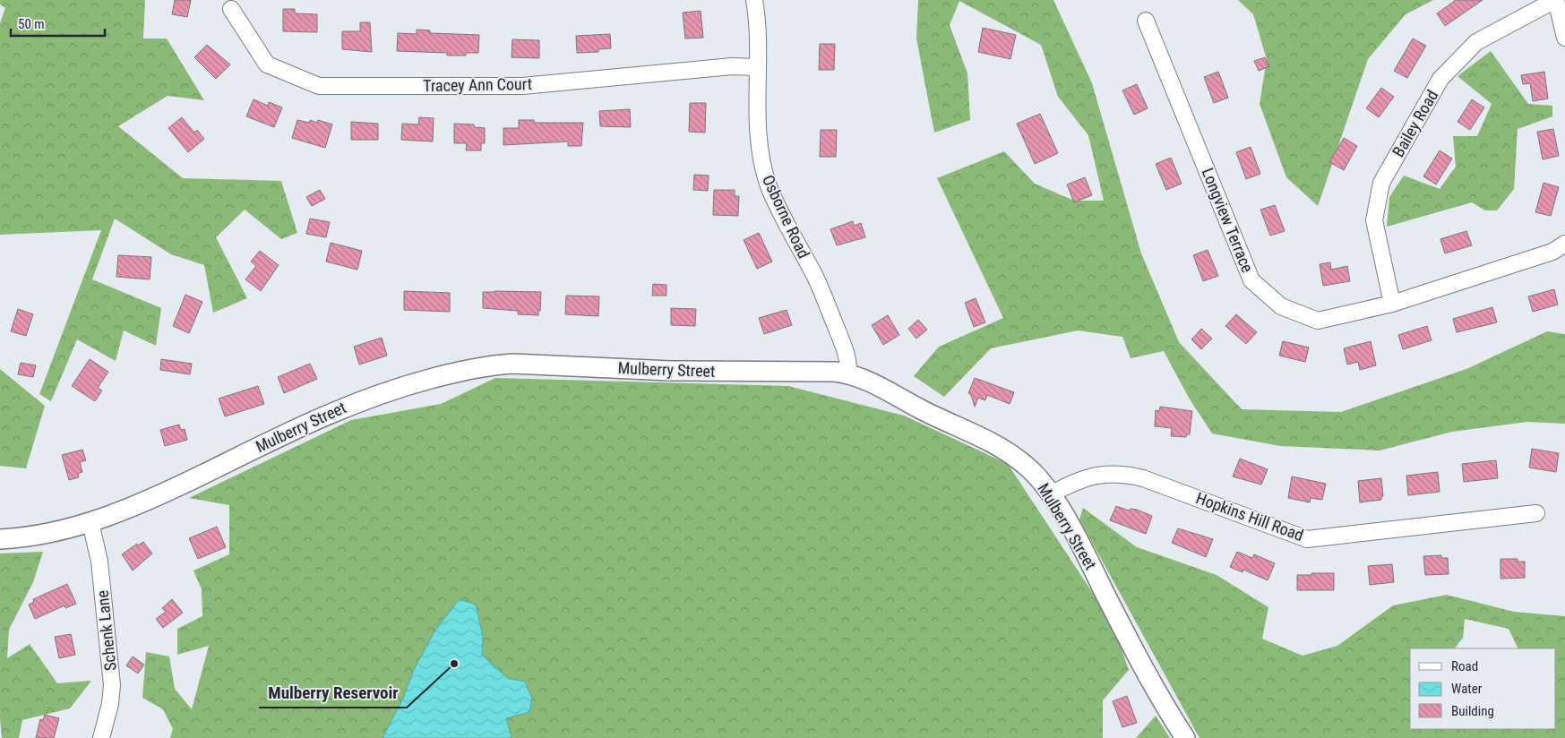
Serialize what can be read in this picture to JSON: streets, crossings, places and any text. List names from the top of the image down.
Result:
{
  "streets": {
    "street": [
      "Tracey Ann Court",
      "Bailey Road",
      "Osborne Road",
      "Longview Terrace",
      "Mulberry Street",
      "Hopkins Hill Road",
      "Schenk Lane"
    ]
  },
  "crossings": [
    ["Tracey Ann Court", "Osborne Road"],
    ["Bailey Road", "Longview Terrace"],
    ["Osborne Road", "Mulberry Street"],
    ["Mulberry Street", "Hopkins Hill Road"],
    ["Mulberry Street", "Schenk Lane"]
  ],
  "places": ["Mulberry Reservoir"],
  "legend": ["Road", "Water", "Building"],
  "scale_bar": "50 m"
}
